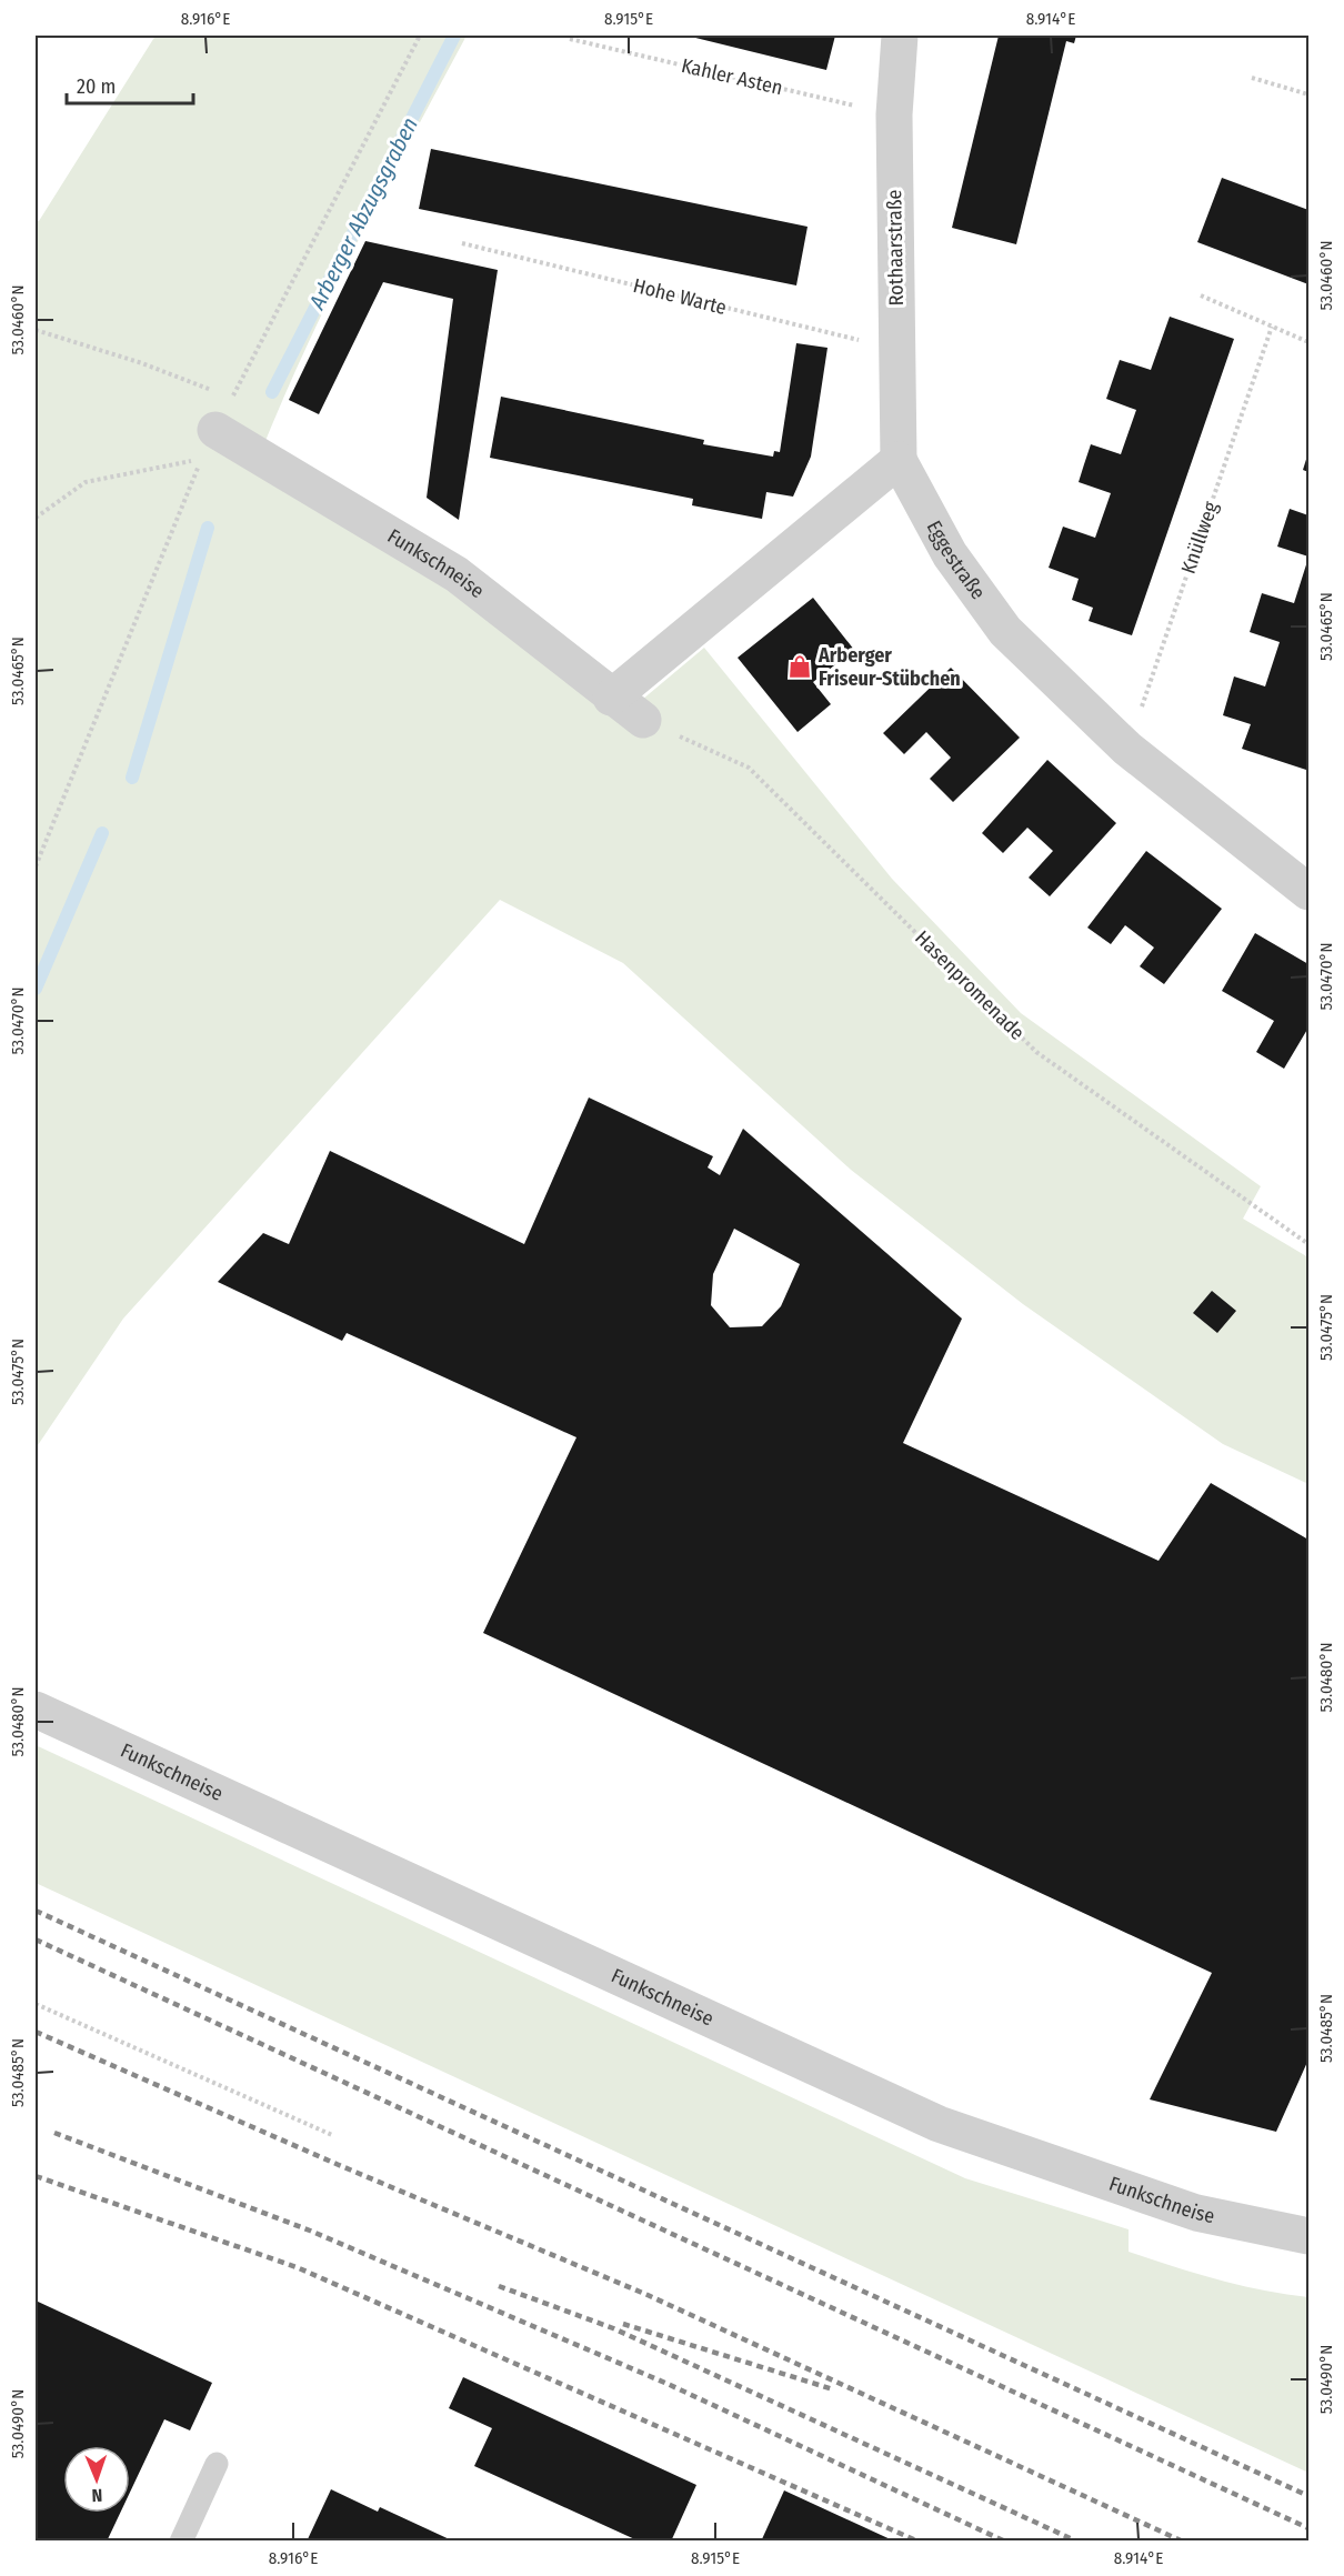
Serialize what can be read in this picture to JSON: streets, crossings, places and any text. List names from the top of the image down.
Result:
{
  "streets": {
    "street": ["Rothaarstraße", "Eggestraße", "Funkschneise"],
    "path": [
      "Kahler Asten",
      "Hohe Warte",
      "Knüllweg",
      "Hasenpromenade"
    ]
  },
  "crossings": [
    ["Kahler Asten", "Rothaarstraße"],
    ["Rothaarstraße", "Hohe Warte"],
    ["Rothaarstraße", "Eggestraße"],
    ["Knüllweg", "Eggestraße"],
    ["Funkschneise", "Hasenpromenade"]
  ],
  "water": ["Arberger Abzugsgraben"],
  "places": {
    "shop": ["Arberger Friseur-Stübchen"]
  },
  "scale_bar": "20 m",
  "north": "bottom",
  "coordinates": [
    "8.916°E",
    "8.915°E",
    "8.914°E",
    "53.0460°N",
    "53.0465°N",
    "53.0470°N",
    "53.0475°N",
    "53.0480°N",
    "53.0485°N",
    "53.0490°N"
  ]
}
